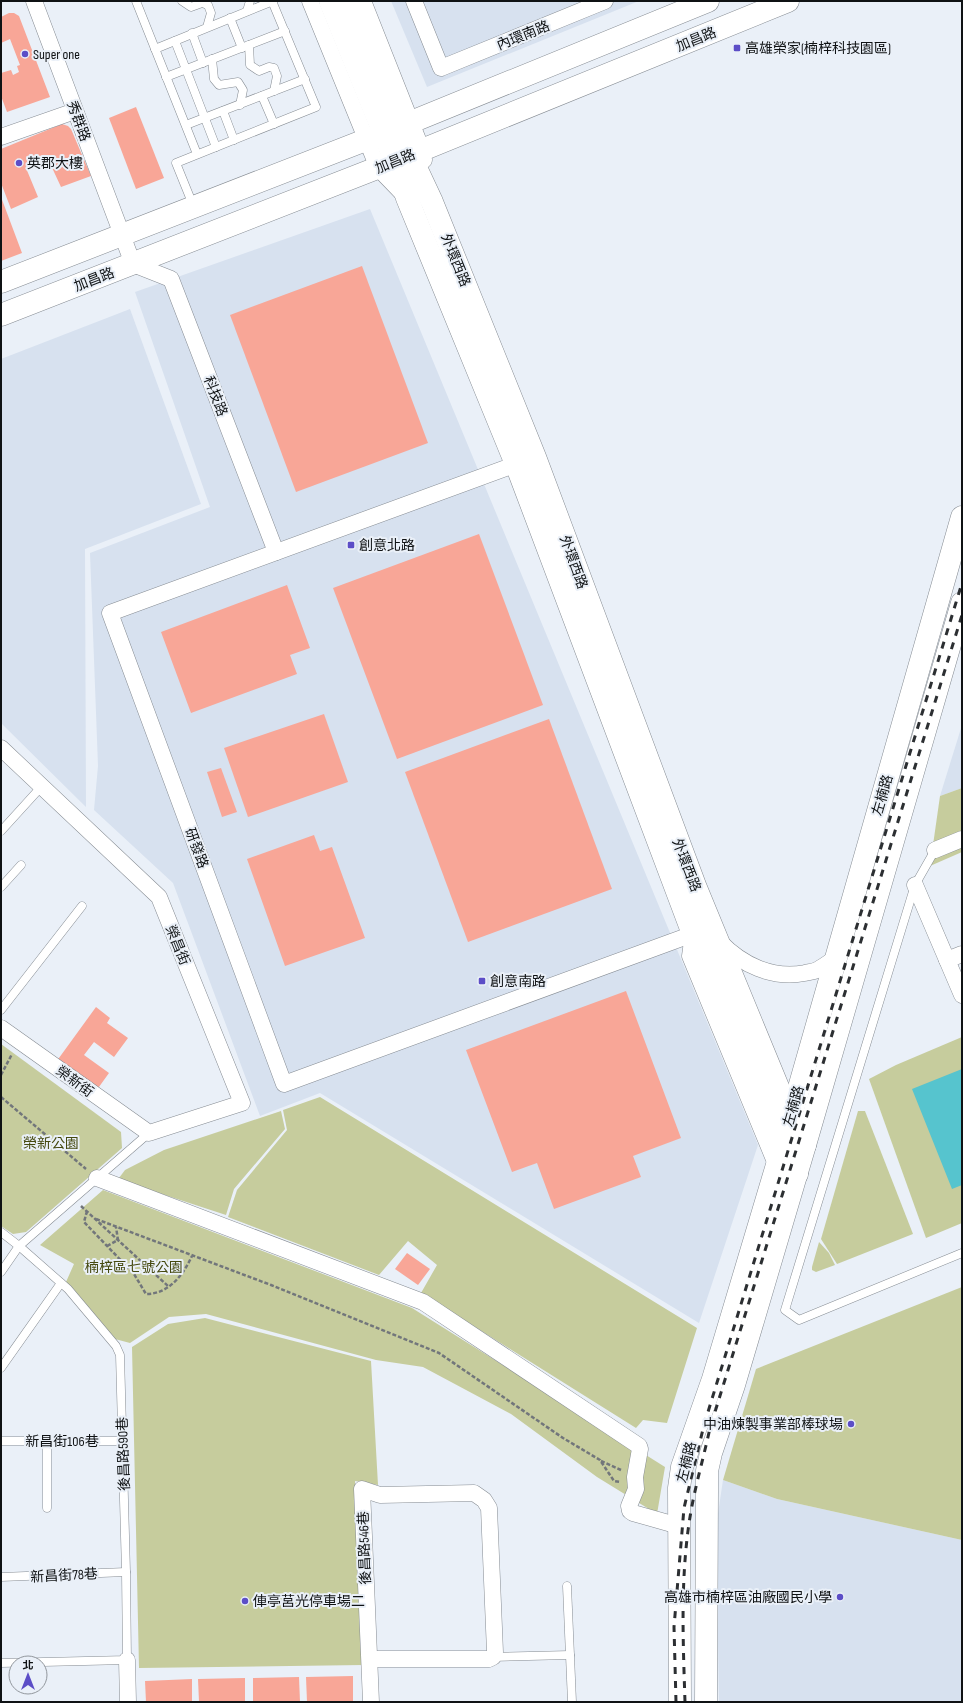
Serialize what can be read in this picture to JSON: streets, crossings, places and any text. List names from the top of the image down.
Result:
{
  "streets": {
    "street": [
      "內環南路",
      "加昌路",
      "秀群路",
      "外環西路",
      "科技路",
      "左楠路",
      "研發路",
      "榮昌街",
      "榮新街",
      "後昌路590巷",
      "後昌路546巷"
    ],
    "lane": ["新昌街106巷", "新昌街78巷"]
  },
  "crossings": [
    ["加昌路", "秀群路"],
    ["加昌路", "外環西路"],
    ["加昌路", "科技路"],
    ["秀群路", "科技路"],
    ["外環西路", "左楠路"],
    ["外環西路", "研發路"],
    ["科技路", "研發路"],
    ["榮昌街", "榮新街"],
    ["新昌街106巷", "後昌路590巷"],
    ["後昌路590巷", "新昌街78巷"]
  ],
  "parks": ["榮新公園", "楠梓區七號公園"],
  "places": {
    "transit": ["高雄榮家(楠梓科技園區)", "創意北路", "創意南路"],
    "other": [
      "Super one",
      "英郡大樓",
      "中油煉製事業部棒球場",
      "高雄市楠梓區油廠國民小學",
      "俥亭莒光停車場二"
    ]
  },
  "north": "top"
}
